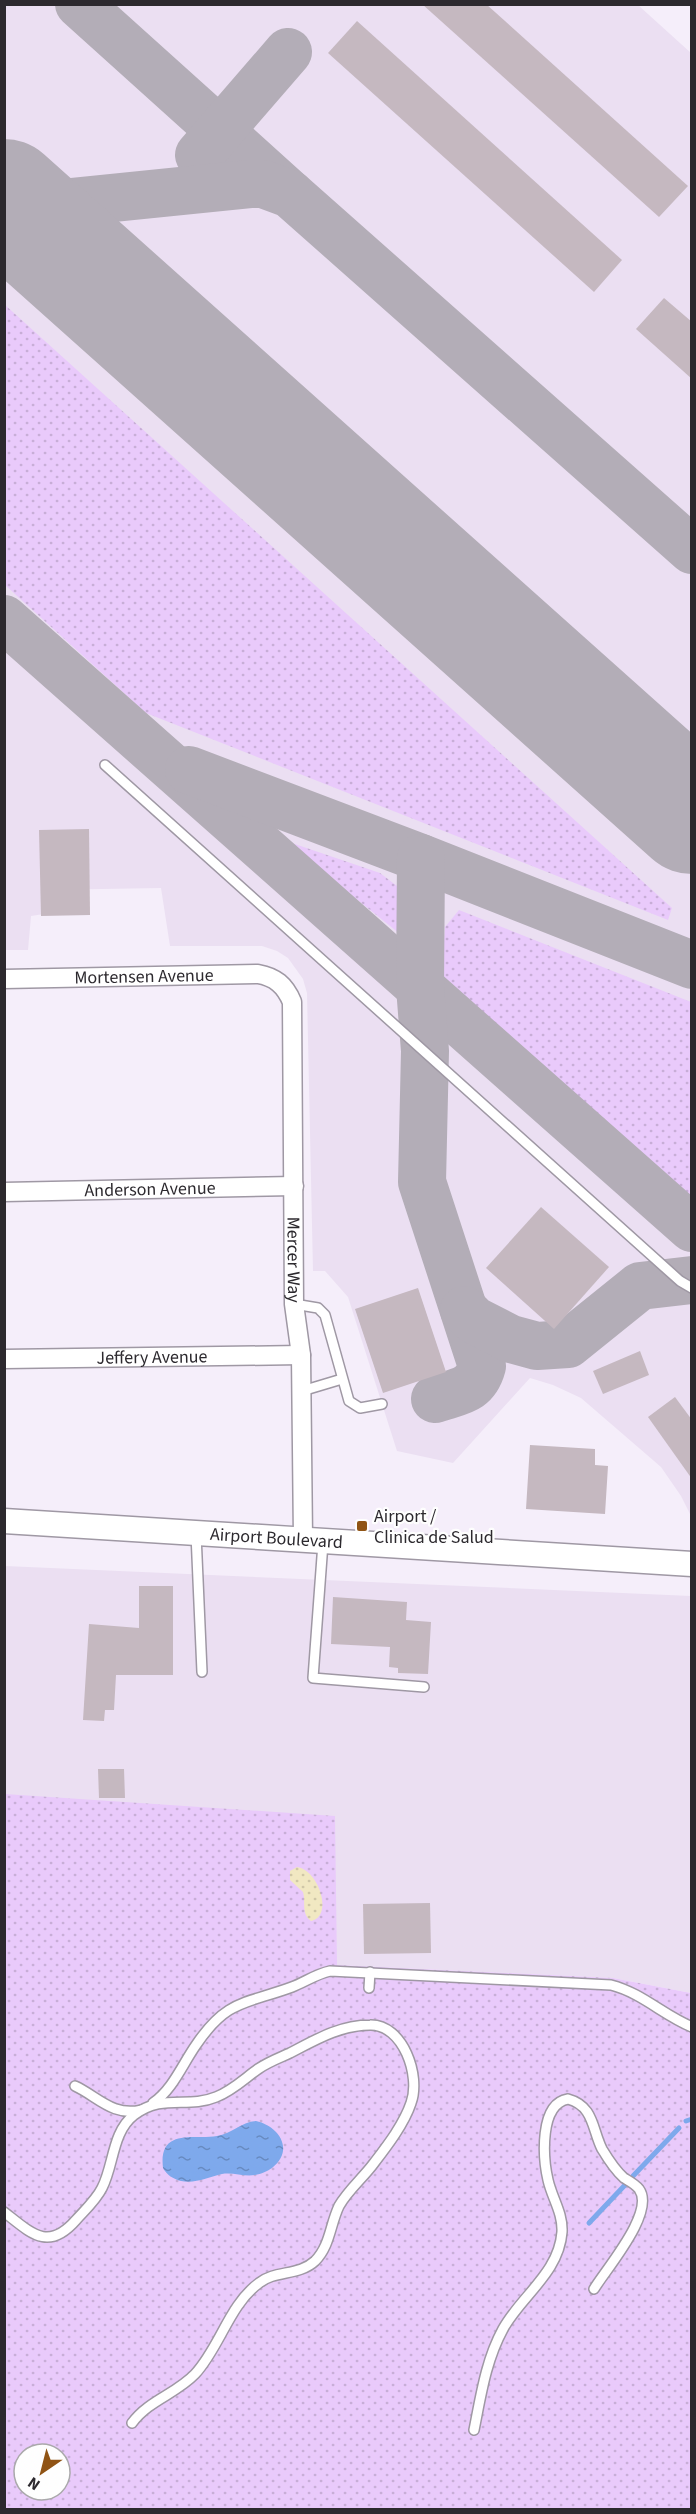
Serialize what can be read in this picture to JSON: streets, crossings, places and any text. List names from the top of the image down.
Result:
{
  "streets": {
    "main road": ["Airport Boulevard"],
    "street": [
      "Mortensen Avenue",
      "Anderson Avenue",
      "Mercer Way",
      "Jeffery Avenue"
    ]
  },
  "crossings": [
    ["Mortensen Avenue", "Mercer Way"],
    ["Anderson Avenue", "Mercer Way"],
    ["Mercer Way", "Jeffery Avenue"],
    ["Mercer Way", "Airport Boulevard"]
  ],
  "places": {
    "transit": ["Airport / Clinica de Salud"]
  },
  "north": "bottom left"
}
